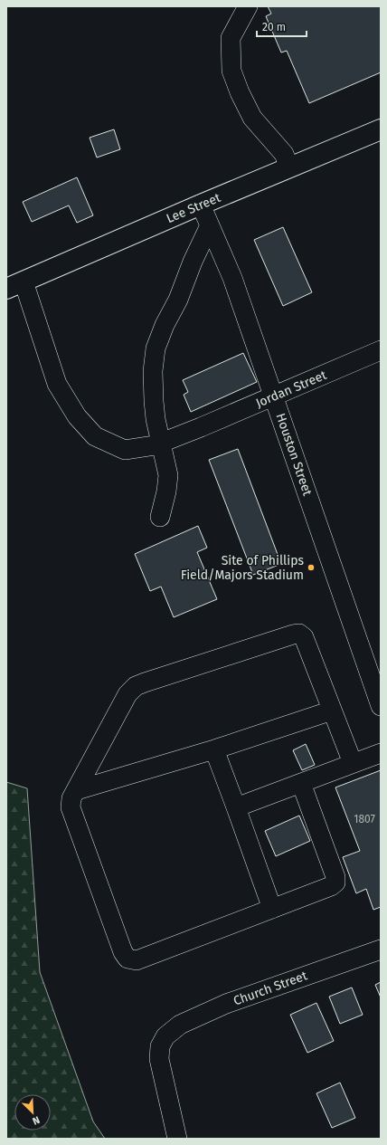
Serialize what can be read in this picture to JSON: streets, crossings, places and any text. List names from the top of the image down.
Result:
{
  "streets": {
    "main road": ["Lee Street"],
    "street": ["Jordan Street", "Houston Street", "Church Street"]
  },
  "crossings": [
    ["Lee Street", "Jordan Street"],
    ["Lee Street", "Houston Street"],
    ["Jordan Street", "Houston Street"]
  ],
  "places": ["Site of Phillips Field/Majors Stadium"],
  "house_numbers": ["1807"],
  "scale_bar": "20 m",
  "north": "bottom right"
}
